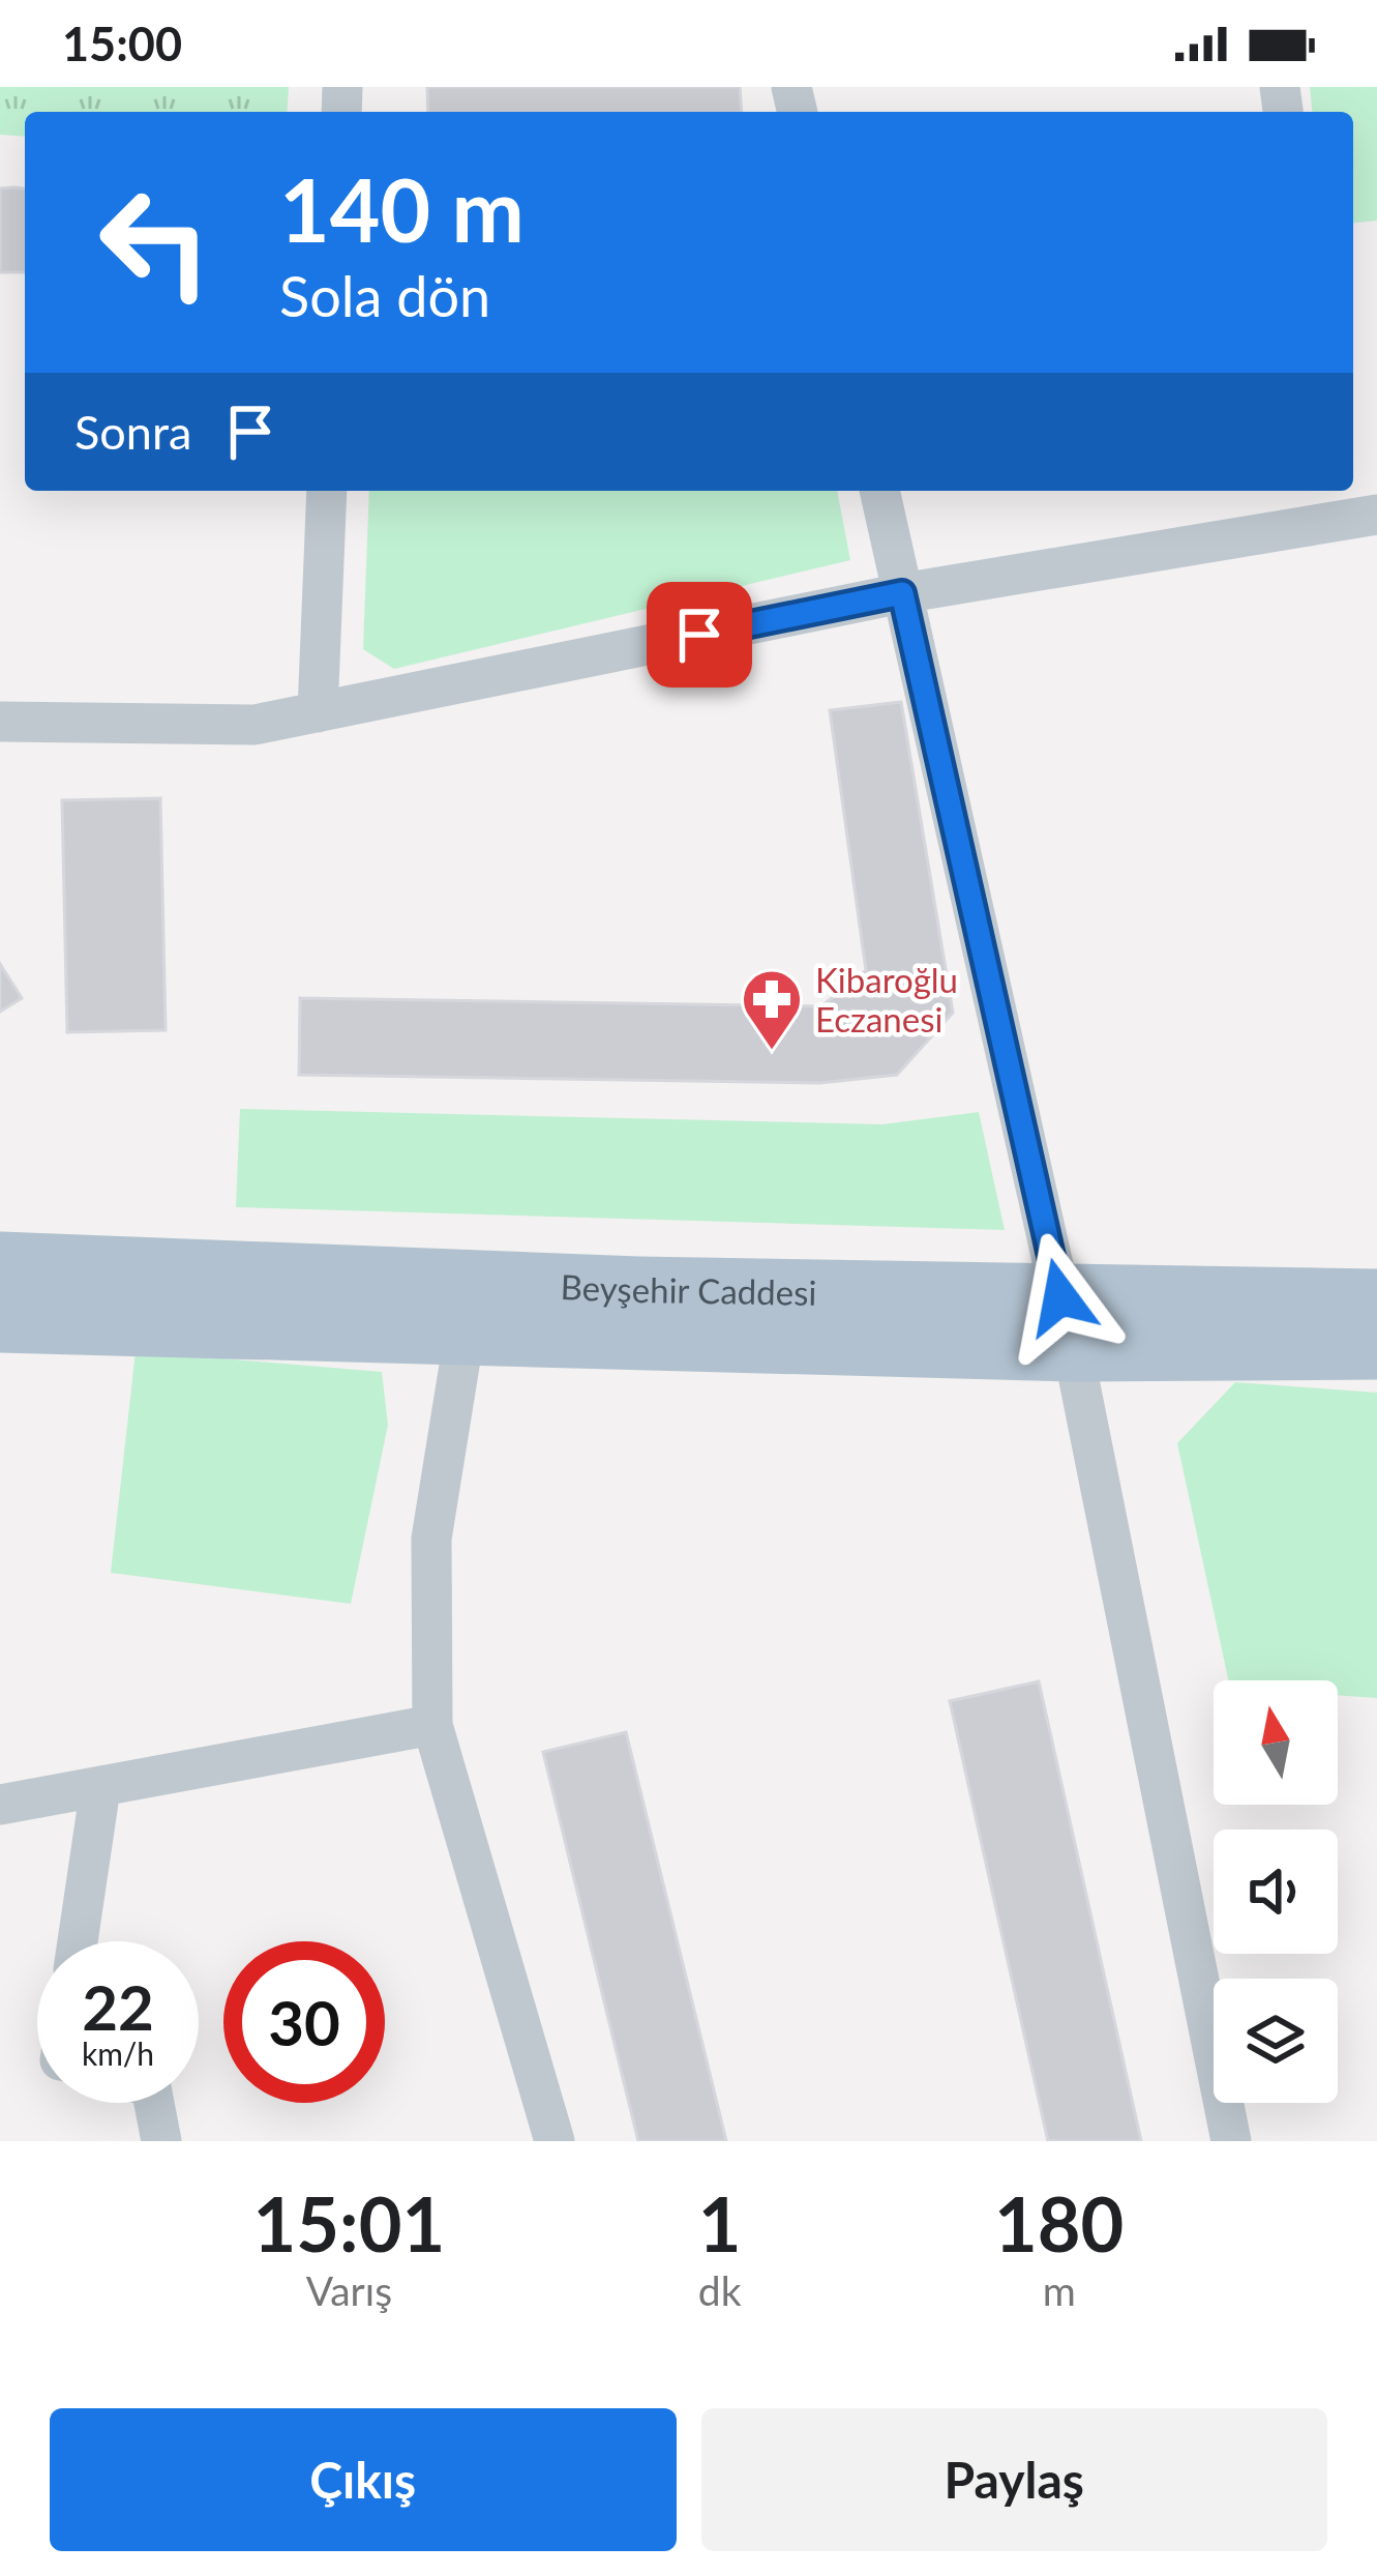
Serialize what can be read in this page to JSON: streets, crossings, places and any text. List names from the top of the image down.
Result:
{
  "streets": {
    "main road": ["Beyşehir Caddesi"]
  },
  "places": {
    "pharmacy": ["Kibaroğlu Eczanesi"]
  },
  "north": "top",
  "page": {
    "status": "15:00",
    "turn": ["140 m", "Sola dön"],
    "then": "Sonra",
    "speed": "22 km/h",
    "limit": "30",
    "eta": [
      "15:01",
      "Varış",
      "1",
      "dk",
      "180",
      "m"
    ],
    "buttons": ["Çıkış", "Paylaş"]
  }
}
